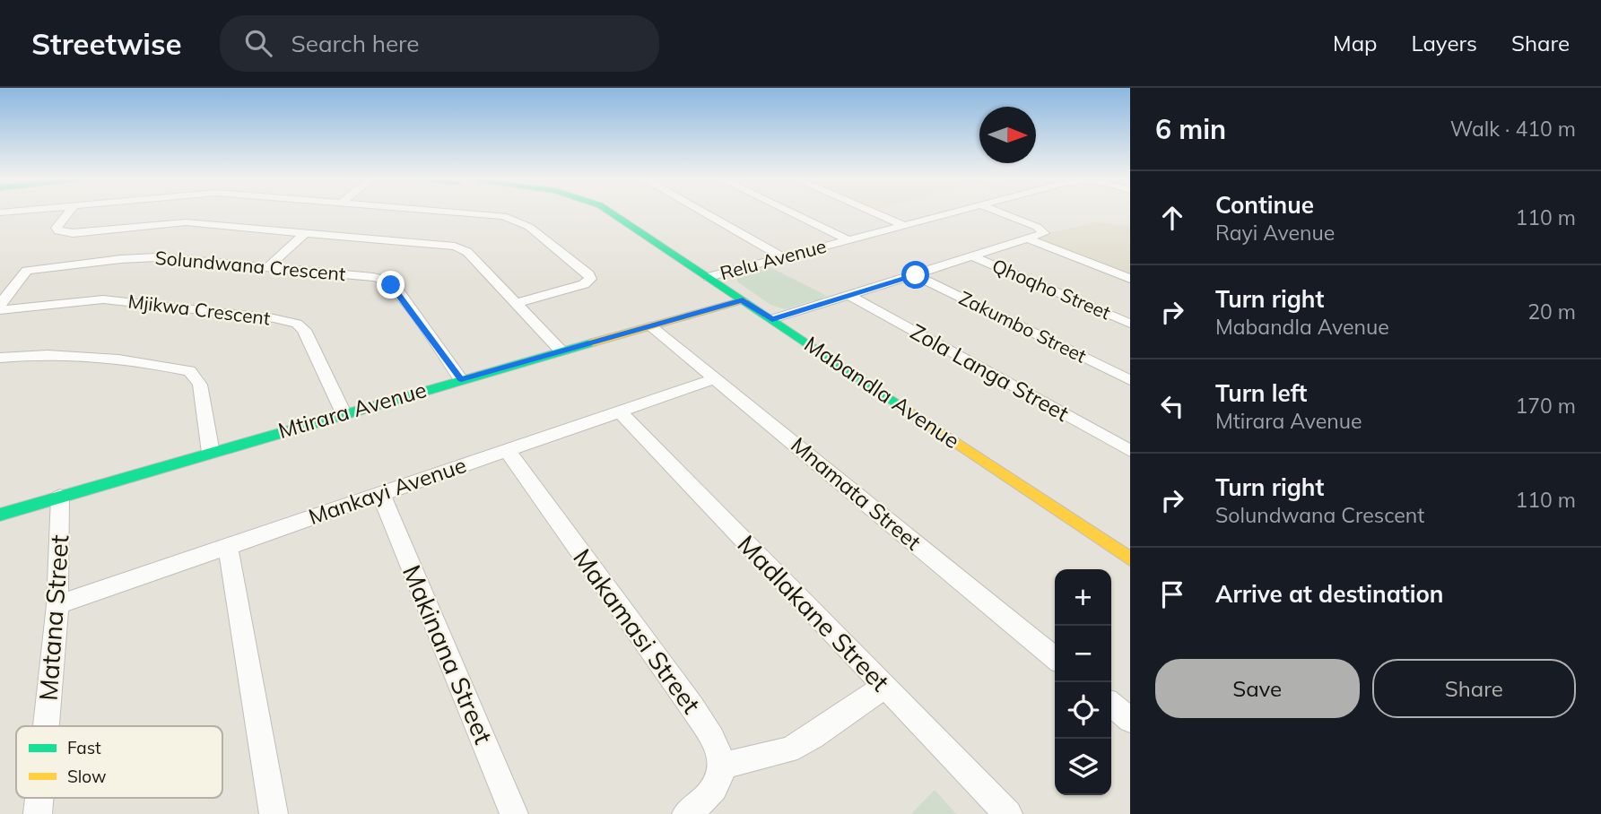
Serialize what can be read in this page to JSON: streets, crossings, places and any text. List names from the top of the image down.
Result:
{
  "streets": {
    "street": [
      "Relu Avenue",
      "Solundwana Crescent",
      "Qhoqho Street",
      "Mjikwa Crescent",
      "Zakumbo Street",
      "Zola Langa Street",
      "Mabandla Avenue",
      "Mtirara Avenue",
      "Mankayi Avenue",
      "Mnamata Street",
      "Madlakane Street",
      "Matana Street",
      "Makamasi Street",
      "Makinana Street"
    ]
  },
  "crossings": [
    ["Relu Avenue", "Mabandla Avenue"],
    ["Solundwana Crescent", "Mjikwa Crescent"],
    ["Solundwana Crescent", "Mtirara Avenue"],
    ["Mjikwa Crescent", "Mtirara Avenue"],
    ["Mabandla Avenue", "Mtirara Avenue"],
    ["Mtirara Avenue", "Mnamata Street"],
    ["Mtirara Avenue", "Matana Street"],
    ["Mankayi Avenue", "Mnamata Street"],
    ["Mankayi Avenue", "Madlakane Street"],
    ["Mankayi Avenue", "Matana Street"],
    ["Mankayi Avenue", "Makamasi Street"],
    ["Mankayi Avenue", "Makinana Street"]
  ],
  "legend": ["Fast", "Slow"],
  "north": "right",
  "page": {
    "header": "Streetwise",
    "search": "Search here",
    "nav": ["Map", "Layers", "Share"],
    "heading": ["6 min", "Walk · 410 m"],
    "list": [
      ["Continue", "Rayi Avenue", "110 m"],
      ["Turn right", "Mabandla Avenue", "20 m"],
      ["Turn left", "Mtirara Avenue", "170 m"],
      ["Turn right", "Solundwana Crescent", "110 m"],
      "Arrive at destination"
    ],
    "map_buttons": ["+", "−"],
    "buttons": ["Save", "Share"]
  }
}
